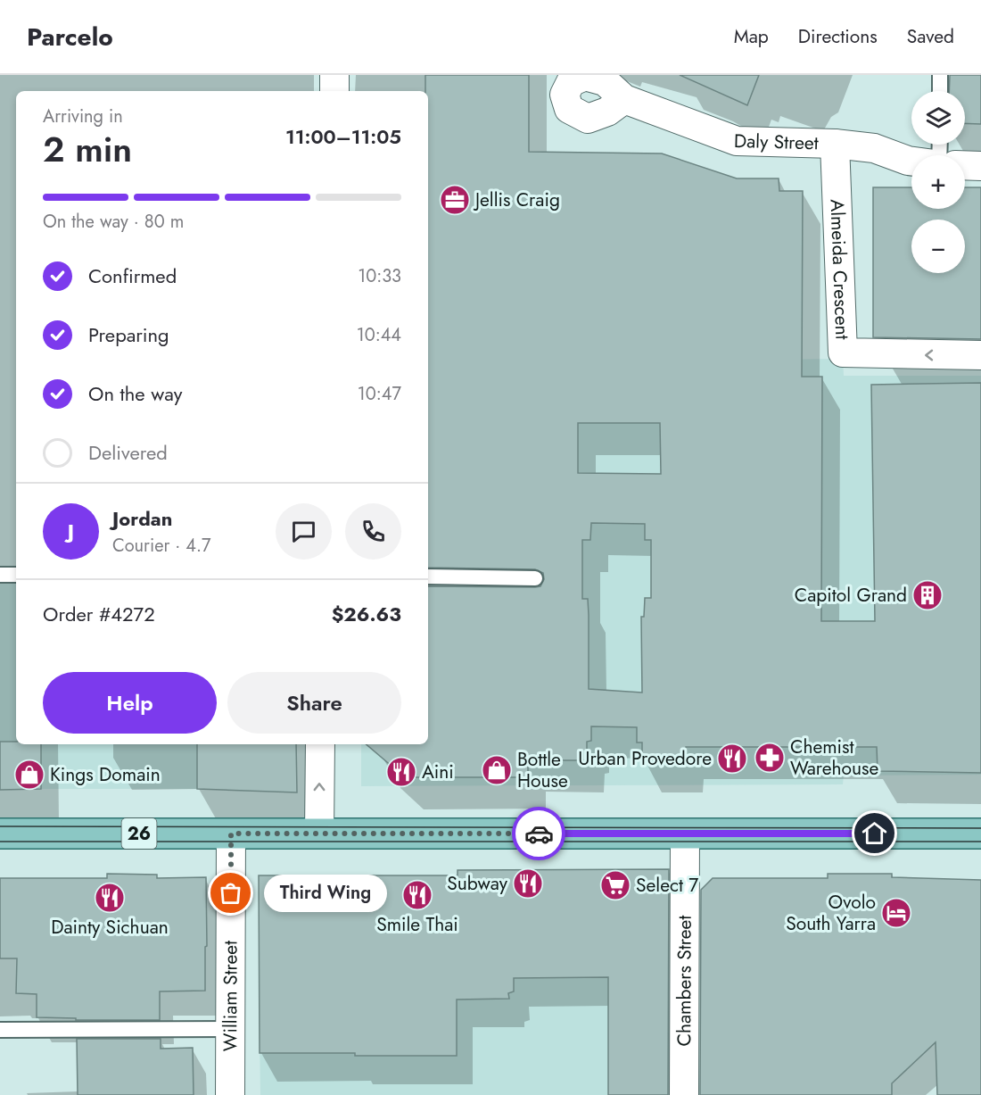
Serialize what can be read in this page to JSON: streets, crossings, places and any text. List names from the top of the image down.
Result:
{
  "streets": {
    "main road": ["26"],
    "street": [
      "Daly Street",
      "Almeida Crescent",
      "Chambers Street",
      "William Street"
    ]
  },
  "crossings": [
    ["Daly Street", "Almeida Crescent"],
    ["26", "Chambers Street"],
    ["26", "William Street"]
  ],
  "places": {
    "office": ["Jellis Craig"],
    "building": ["Capitol Grand"],
    "pharmacy": ["Chemist Warehouse"],
    "restaurant": [
      "Urban Provedore",
      "Aini",
      "Subway",
      "Smile Thai",
      "Dainty Sichuan"
    ],
    "shop": ["Bottle House", "Kings Domain"],
    "supermarket": ["Select 7"],
    "other": ["Third Wing"],
    "hotel": ["Ovolo South Yarra"]
  },
  "page": {
    "header": "Parcelo",
    "nav": ["Map", "Directions", "Saved"],
    "map_buttons": ["+", "−"],
    "heading": ["2 min", "Arriving in", "11:00–11:05"],
    "panel": [
      "Jordan",
      "Courier · 4.7",
      "Order #4272",
      "$26.63"
    ],
    "bar": "On the way · 80 m",
    "list": [
      ["Confirmed", "10:33"],
      ["Preparing", "10:44"],
      ["On the way", "10:47"],
      "Delivered"
    ],
    "round": "J",
    "buttons": ["Help", "Share"],
    "bubble": "Third Wing"
  }
}
